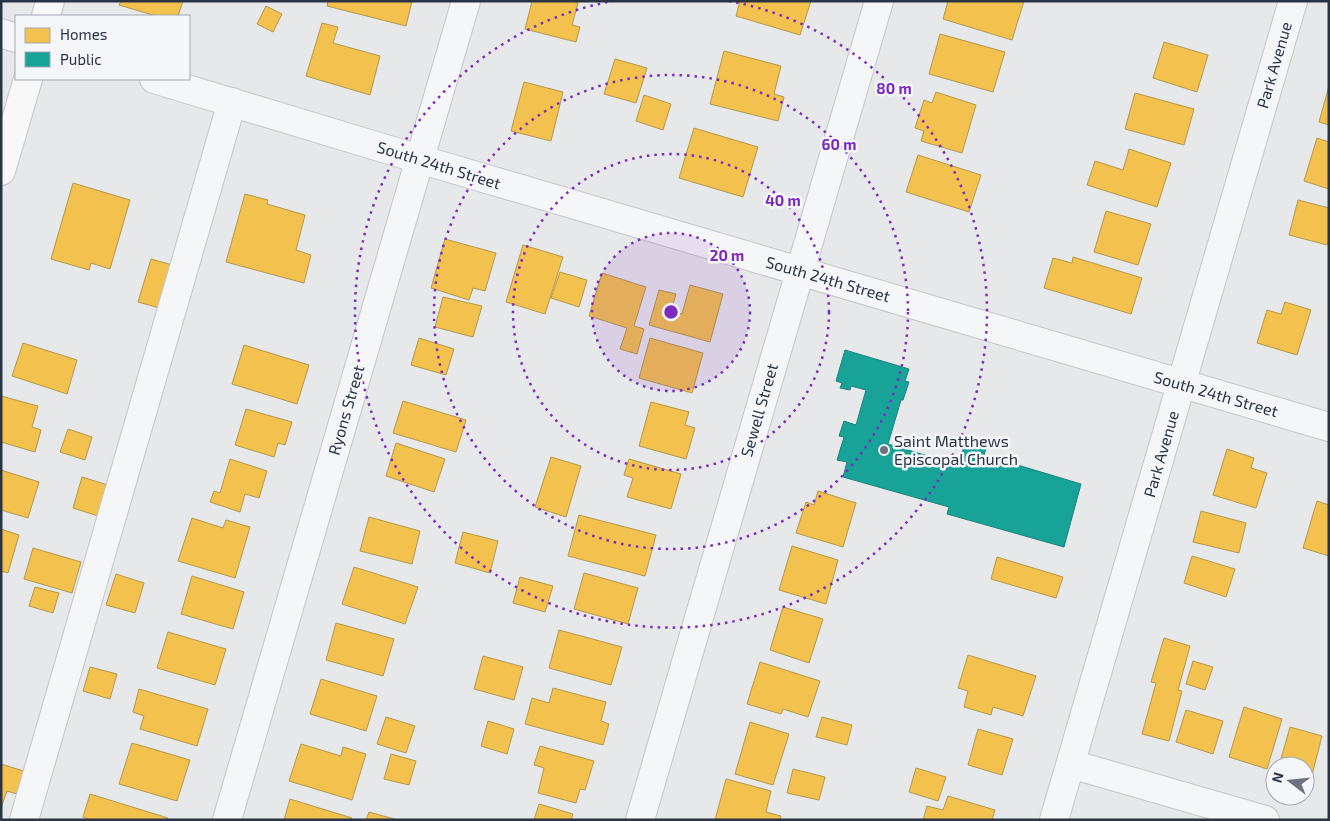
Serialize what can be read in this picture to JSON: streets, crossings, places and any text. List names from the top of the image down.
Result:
{
  "streets": {
    "street": [
      "Park Avenue",
      "South 24th Street",
      "Ryons Street",
      "Sewell Street"
    ]
  },
  "crossings": [
    ["Park Avenue", "South 24th Street"],
    ["South 24th Street", "Ryons Street"],
    ["South 24th Street", "Sewell Street"]
  ],
  "places": ["Saint Matthews Episcopal Church"],
  "legend": ["Homes", "Public"],
  "north": "left",
  "rings": [
    "80 m",
    "60 m",
    "40 m",
    "20 m"
  ]
}
